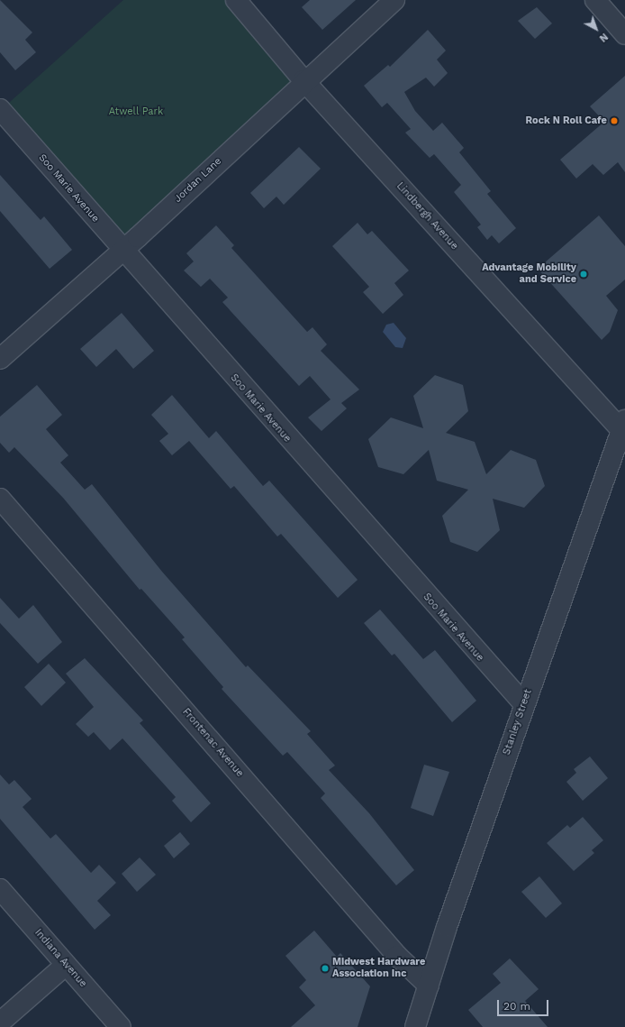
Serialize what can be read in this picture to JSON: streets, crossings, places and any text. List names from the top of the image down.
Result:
{
  "streets": {
    "street": [
      "Jordan Lane",
      "Soo Marie Avenue",
      "Lindbergh Avenue",
      "Stanley Street",
      "Frontenac Avenue",
      "Indiana Avenue"
    ]
  },
  "crossings": [
    ["Jordan Lane", "Soo Marie Avenue"],
    ["Jordan Lane", "Lindbergh Avenue"],
    ["Soo Marie Avenue", "Stanley Street"],
    ["Lindbergh Avenue", "Stanley Street"],
    ["Stanley Street", "Frontenac Avenue"]
  ],
  "parks": ["Atwell Park"],
  "places": ["Rock N Roll Cafe", "Advantage Mobility and Service", "Midwest Hardware Association Inc"],
  "scale_bar": "20 m",
  "north": "bottom right"
}
